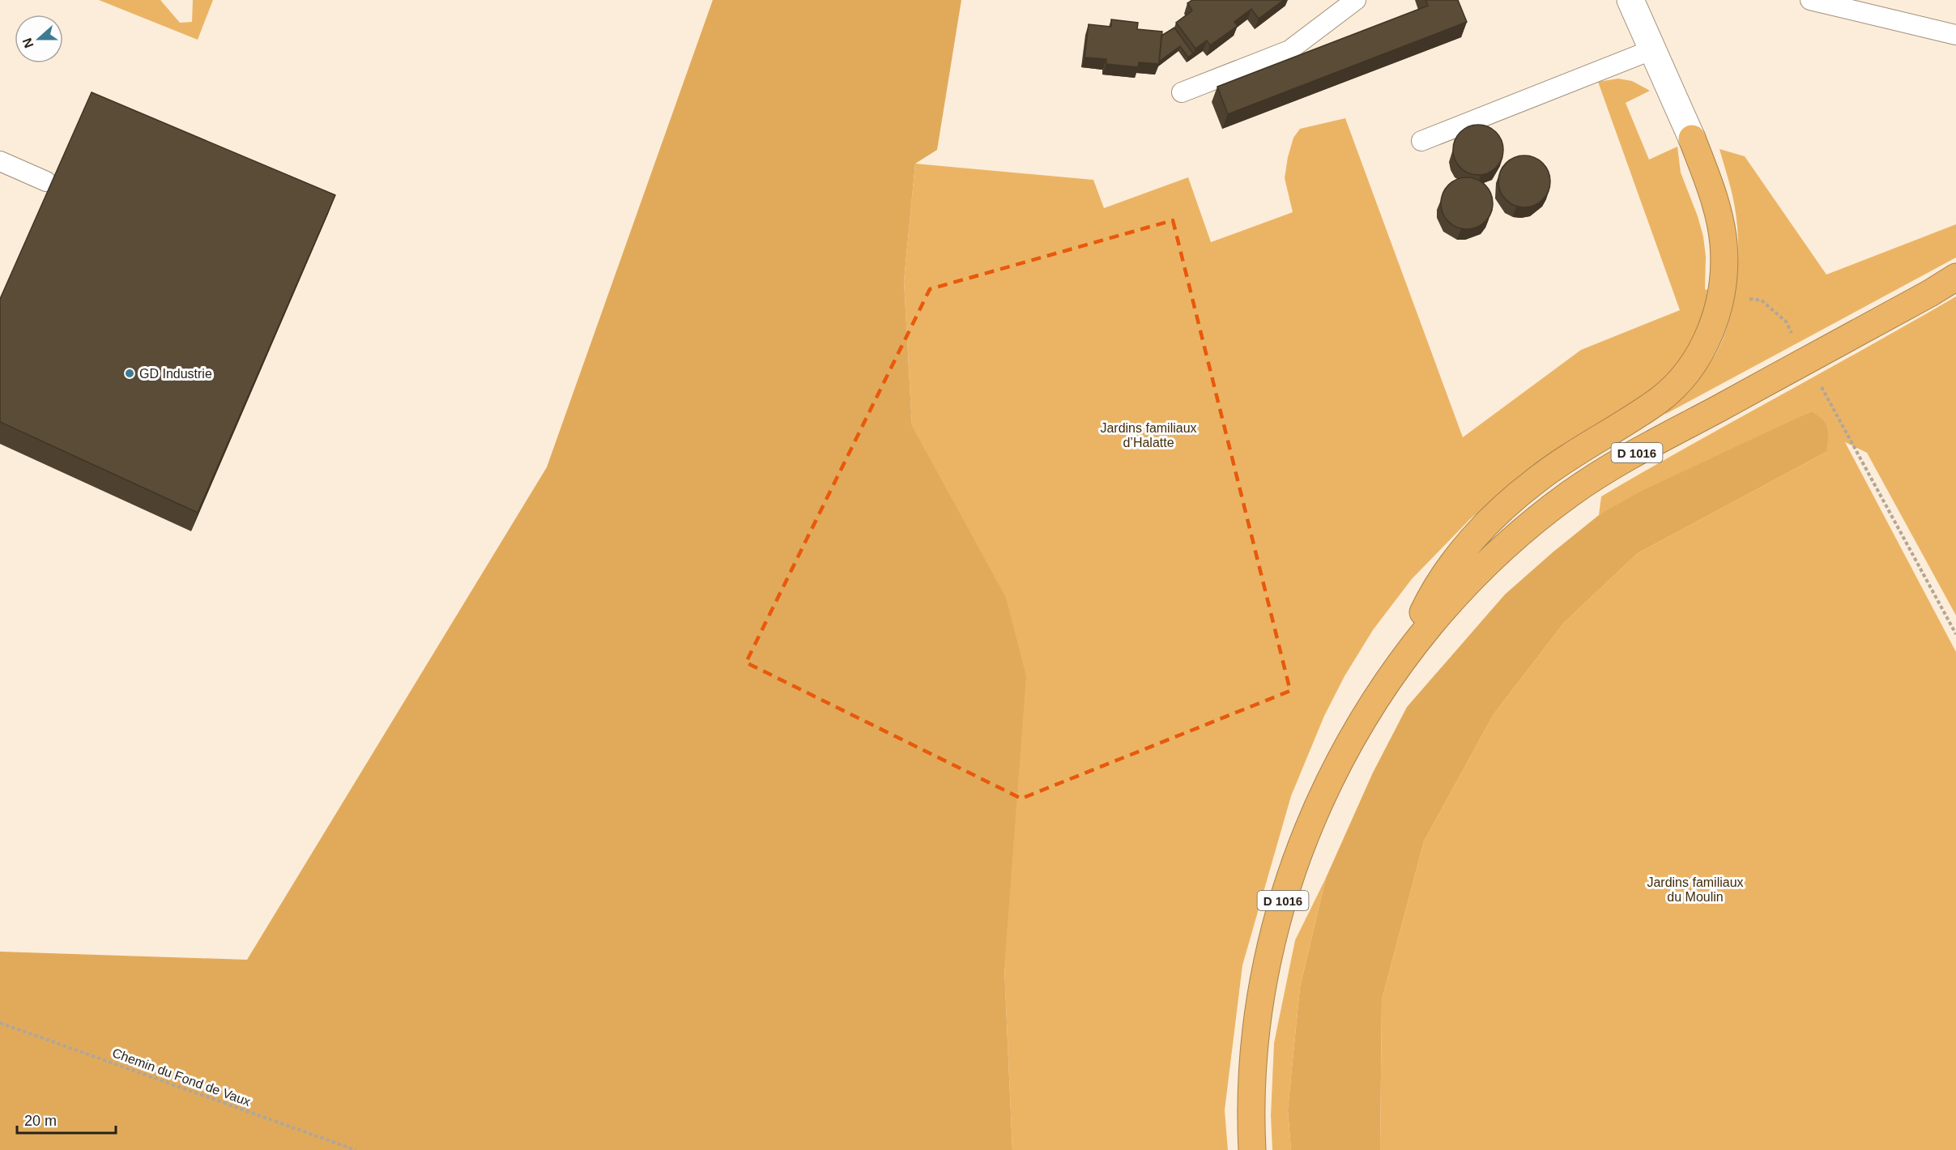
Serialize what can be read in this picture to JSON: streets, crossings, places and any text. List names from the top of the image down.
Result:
{
  "streets": {
    "highway": ["D 1016"],
    "path": ["Chemin du Fond de Vaux"]
  },
  "parks": ["Jardins familiaux d’Halatte", "Jardins familiaux du Moulin"],
  "places": ["GD Industrie"],
  "scale_bar": "20 m",
  "north": "left"
}
